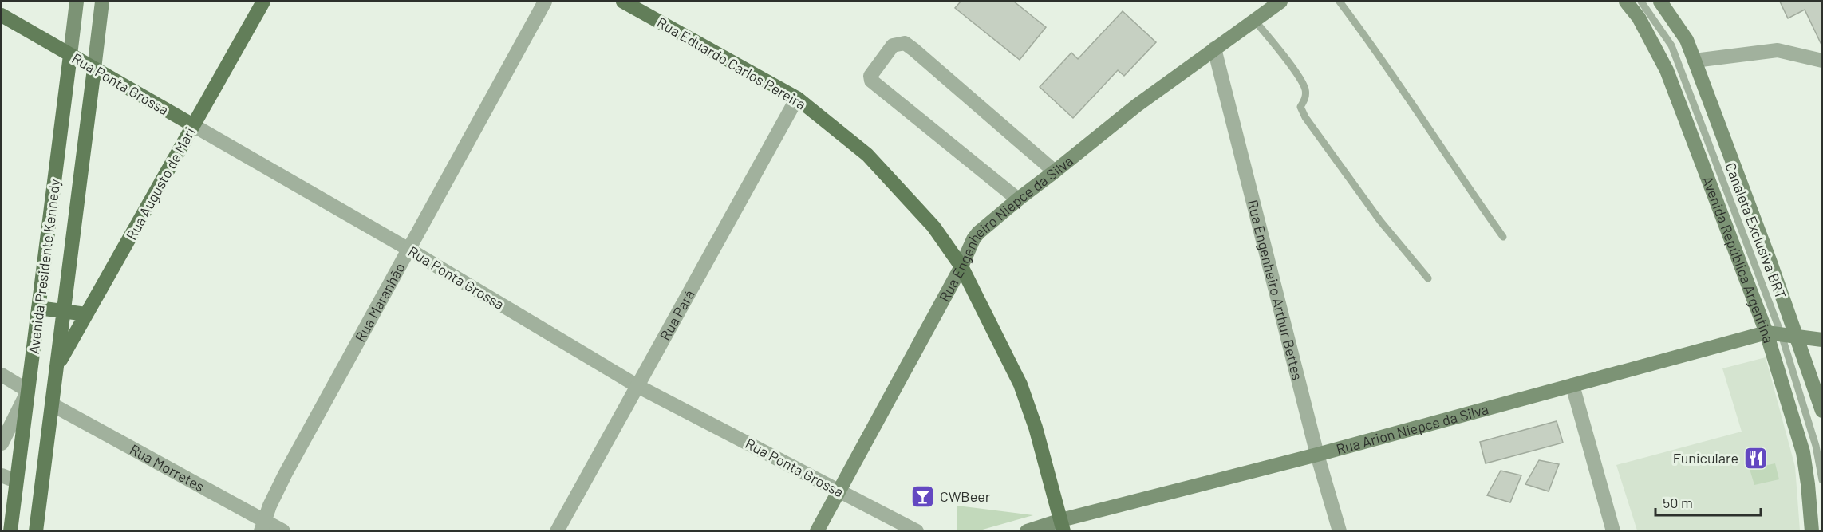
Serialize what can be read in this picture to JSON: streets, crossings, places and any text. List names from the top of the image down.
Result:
{
  "streets": {
    "main road": [
      "Rua Eduardo Carlos Pereira",
      "Rua Ponta Grossa",
      "Rua Augusto de Mari",
      "Avenida Presidente Kennedy"
    ],
    "street": [
      "Rua Engenheiro Niépce da Silva",
      "Avenida República Argentina",
      "Rua Engenheiro Arthur Bettes",
      "Rua Maranhão",
      "Rua Pará",
      "Rua Arion Niepce da Silva",
      "Rua Morretes"
    ],
    "lane": ["Canaleta Exclusiva BRT"]
  },
  "crossings": [
    ["Rua Eduardo Carlos Pereira", "Rua Engenheiro Niépce da Silva"],
    ["Rua Eduardo Carlos Pereira", "Rua Pará"],
    ["Rua Eduardo Carlos Pereira", "Rua Arion Niepce da Silva"],
    ["Rua Ponta Grossa", "Rua Augusto de Mari"],
    ["Rua Ponta Grossa", "Rua Engenheiro Niépce da Silva"],
    ["Rua Ponta Grossa", "Avenida Presidente Kennedy"],
    ["Rua Ponta Grossa", "Rua Maranhão"],
    ["Rua Ponta Grossa", "Rua Pará"],
    ["Rua Augusto de Mari", "Avenida Presidente Kennedy"],
    ["Rua Engenheiro Niépce da Silva", "Rua Engenheiro Arthur Bettes"],
    ["Canaleta Exclusiva BRT", "Rua Arion Niepce da Silva"],
    ["Avenida República Argentina", "Rua Arion Niepce da Silva"],
    ["Avenida Presidente Kennedy", "Rua Morretes"],
    ["Rua Engenheiro Arthur Bettes", "Rua Arion Niepce da Silva"],
    ["Rua Maranhão", "Rua Morretes"]
  ],
  "places": {
    "restaurant": ["Funiculare"],
    "bar": ["CWBeer"]
  },
  "scale_bar": "50 m"
}
